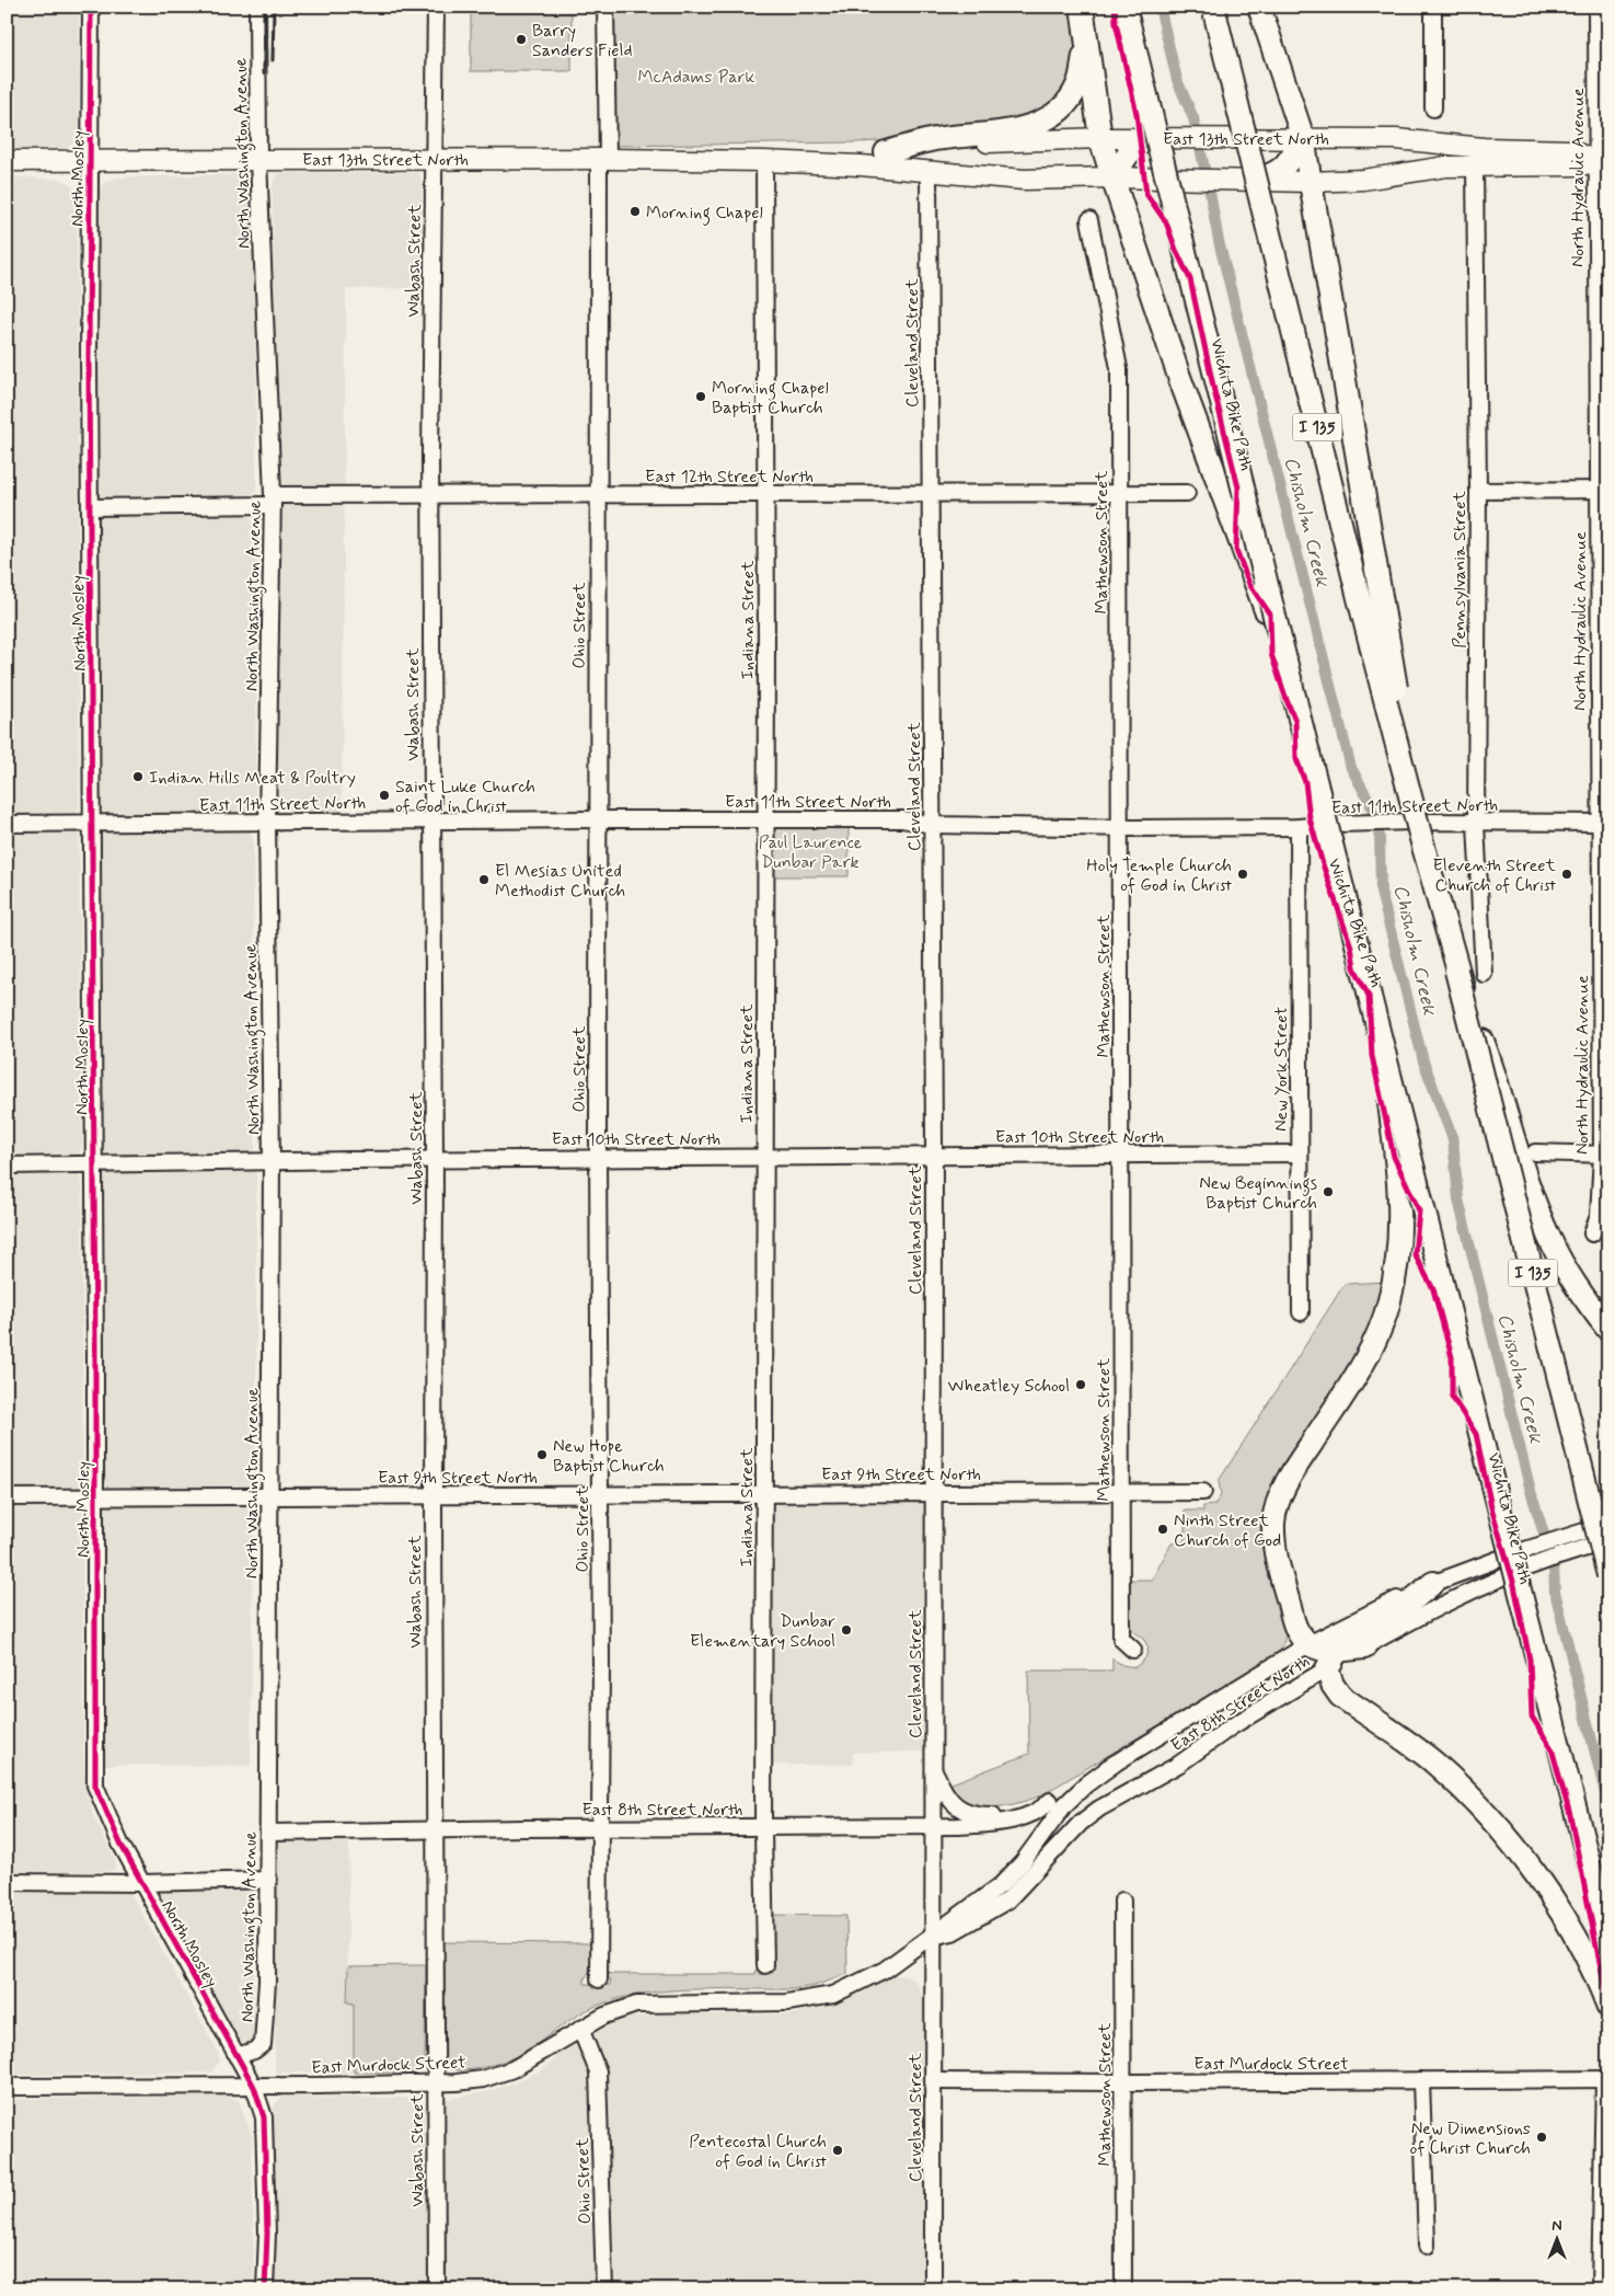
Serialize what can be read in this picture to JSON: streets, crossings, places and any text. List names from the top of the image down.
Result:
{
  "streets": {
    "highway": ["I 135"],
    "main road": ["East 13th Street North"],
    "street": [
      "North Washington Avenue",
      "North Hydraulic Avenue",
      "North Mosley",
      "Wabash Street",
      "Cleveland Street",
      "East 12th Street North",
      "Mathewson Street",
      "Pennsylvania Street",
      "Indiana Street",
      "Ohio Street",
      "East 11th Street North",
      "New York Street",
      "East 10th Street North",
      "East 9th Street North",
      "East 8th Street North",
      "East Murdock Street"
    ],
    "cycle path": ["Wichita Bike Path"]
  },
  "crossings": [
    ["East 13th Street North", "North Washington Avenue"],
    ["East 13th Street North", "North Hydraulic Avenue"],
    ["East 13th Street North", "North Mosley"],
    ["East 13th Street North", "Wabash Street"],
    ["East 13th Street North", "Cleveland Street"],
    ["East 13th Street North", "Pennsylvania Street"],
    ["East 13th Street North", "Indiana Street"],
    ["East 13th Street North", "Ohio Street"],
    ["North Washington Avenue", "North Mosley"],
    ["North Washington Avenue", "East 12th Street North"],
    ["North Washington Avenue", "East 11th Street North"],
    ["North Washington Avenue", "East 10th Street North"],
    ["North Washington Avenue", "East 9th Street North"],
    ["North Washington Avenue", "East 8th Street North"],
    ["North Hydraulic Avenue", "East 11th Street North"],
    ["North Mosley", "East 12th Street North"],
    ["North Mosley", "East 11th Street North"],
    ["North Mosley", "East 10th Street North"],
    ["North Mosley", "East 9th Street North"],
    ["North Mosley", "East Murdock Street"],
    ["Wabash Street", "East 12th Street North"],
    ["Wabash Street", "East 11th Street North"],
    ["Wabash Street", "East 10th Street North"],
    ["Wabash Street", "East 9th Street North"],
    ["Wabash Street", "East 8th Street North"],
    ["Wabash Street", "East Murdock Street"],
    ["Cleveland Street", "East 12th Street North"],
    ["Cleveland Street", "East 11th Street North"],
    ["Cleveland Street", "East 10th Street North"],
    ["Cleveland Street", "East 9th Street North"],
    ["Cleveland Street", "East 8th Street North"],
    ["Cleveland Street", "East Murdock Street"],
    ["East 12th Street North", "Mathewson Street"],
    ["East 12th Street North", "Indiana Street"],
    ["East 12th Street North", "Ohio Street"],
    ["Mathewson Street", "East 11th Street North"],
    ["Mathewson Street", "East 10th Street North"],
    ["Mathewson Street", "East 9th Street North"],
    ["Mathewson Street", "East Murdock Street"],
    ["Pennsylvania Street", "East 11th Street North"],
    ["Indiana Street", "East 11th Street North"],
    ["Indiana Street", "East 10th Street North"],
    ["Indiana Street", "East 9th Street North"],
    ["Indiana Street", "East 8th Street North"],
    ["Ohio Street", "East 11th Street North"],
    ["Ohio Street", "East 10th Street North"],
    ["Ohio Street", "East 9th Street North"],
    ["Ohio Street", "East 8th Street North"],
    ["Ohio Street", "East Murdock Street"],
    ["East 11th Street North", "New York Street"],
    ["New York Street", "East 10th Street North"],
    ["East 8th Street North", "East Murdock Street"]
  ],
  "water": ["Chisholm Creek"],
  "parks": ["McAdams Park", "Paul Laurence Dunbar Park"],
  "places": [
    "Barry Sanders Field",
    "Morning Chapel",
    "Morning Chapel Baptist Church",
    "Indian Hills Meat & Poultry",
    "Saint Luke Church of God in Christ",
    "Holy Temple Church of God in Christ",
    "Eleventh Street Church of Christ",
    "El Mesias United Methodist Church",
    "New Beginnings Baptist Church",
    "Wheatley School",
    "New Hope Baptist Church",
    "Ninth Street Church of God",
    "Dunbar Elementary School",
    "New Dimensions of Christ Church",
    "Pentecostal Church of God in Christ"
  ],
  "north": "top"
}
